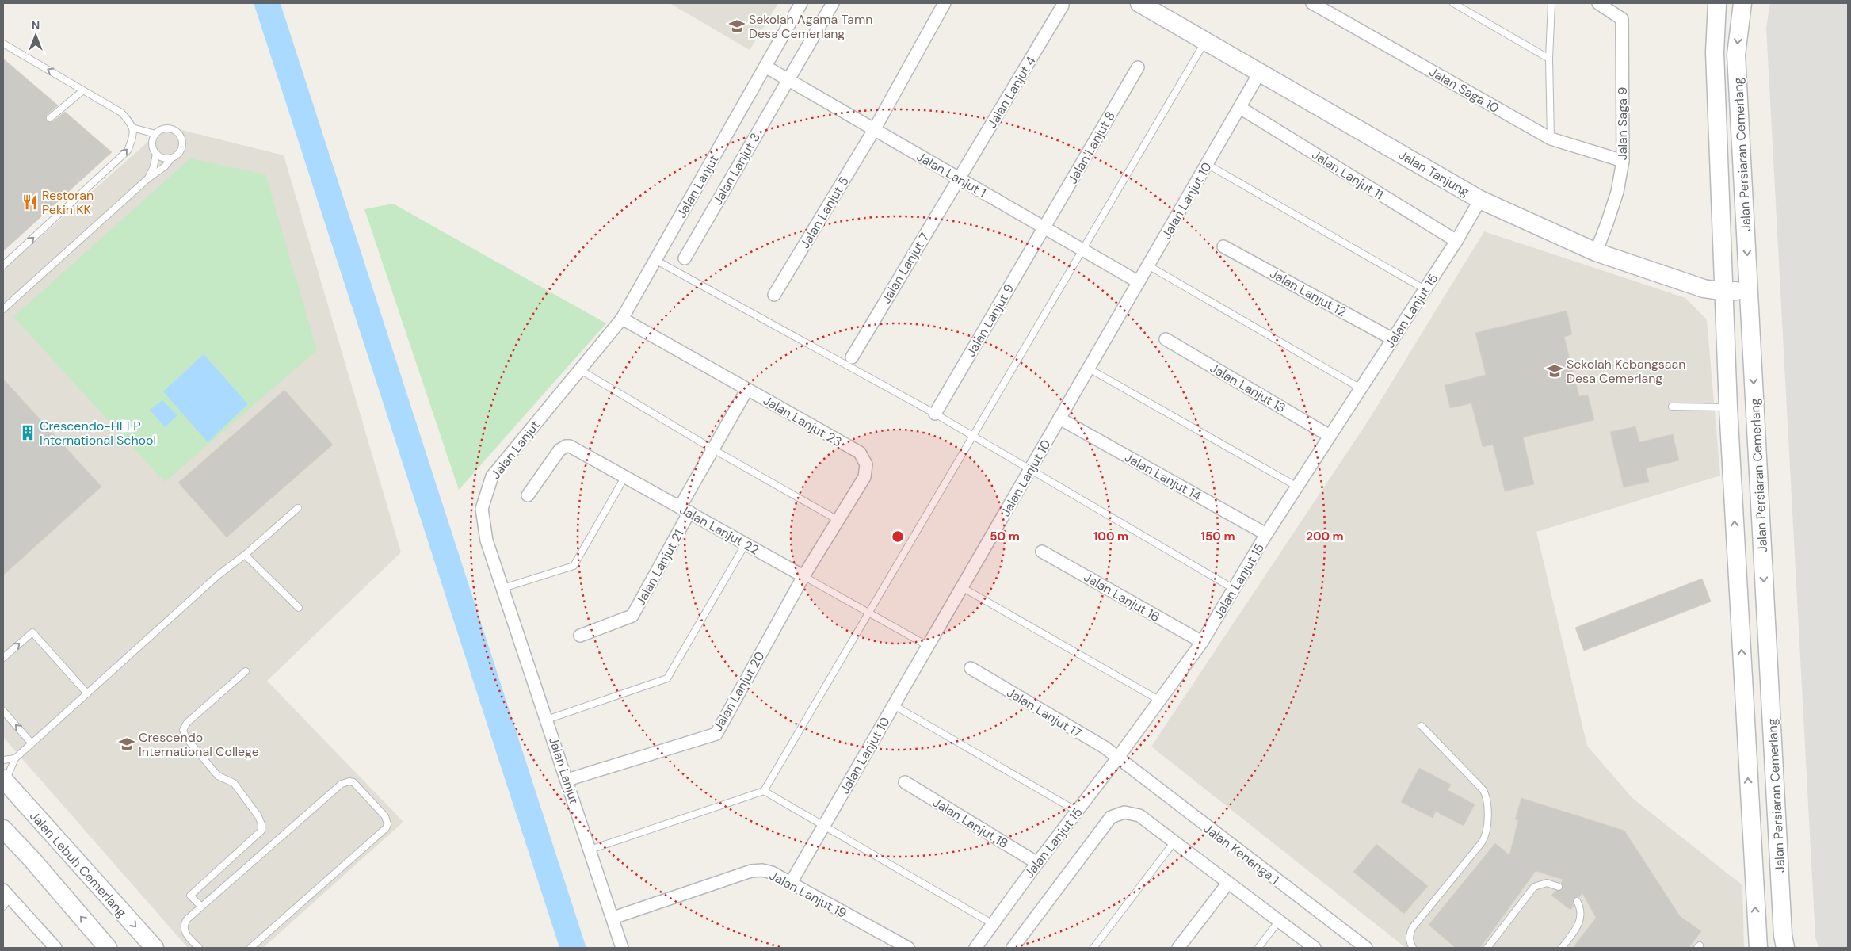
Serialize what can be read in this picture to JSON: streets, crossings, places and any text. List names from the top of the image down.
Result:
{
  "streets": {
    "main road": ["Jalan Persiaran Cemerlang", "Jalan Tanjung", "Jalan Lebuh Cemerlang"],
    "street": [
      "Jalan Saga 10",
      "Jalan Lanjut 4",
      "Jalan Saga 9",
      "Jalan Lanjut 8",
      "Jalan Lanjut 3",
      "Jalan Lanjut 1",
      "Jalan Lanjut 11",
      "Jalan Lanjut",
      "Jalan Lanjut 10",
      "Jalan Lanjut 5",
      "Jalan Lanjut 7",
      "Jalan Lanjut 12",
      "Jalan Lanjut 15",
      "Jalan Lanjut 9",
      "Jalan Lanjut 13",
      "Jalan Lanjut 23",
      "Jalan Lanjut 14",
      "Jalan Lanjut 22",
      "Jalan Lanjut 21",
      "Jalan Lanjut 16",
      "Jalan Lanjut 20",
      "Jalan Lanjut 17",
      "Jalan Lanjut 18",
      "Jalan Kenanga 1",
      "Jalan Lanjut 19"
    ]
  },
  "crossings": [
    ["Jalan Saga 10", "Jalan Saga 9"],
    ["Jalan Lanjut 4", "Jalan Lanjut 1"],
    ["Jalan Lanjut 4", "Jalan Lanjut 7"],
    ["Jalan Saga 9", "Jalan Tanjung"],
    ["Jalan Lanjut 8", "Jalan Lanjut 1"],
    ["Jalan Lanjut 8", "Jalan Lanjut 9"],
    ["Jalan Persiaran Cemerlang", "Jalan Tanjung"],
    ["Jalan Lanjut 3", "Jalan Lanjut 1"],
    ["Jalan Tanjung", "Jalan Lanjut 10"],
    ["Jalan Tanjung", "Jalan Lanjut 15"],
    ["Jalan Lanjut 1", "Jalan Lanjut"],
    ["Jalan Lanjut 1", "Jalan Lanjut 10"],
    ["Jalan Lanjut 1", "Jalan Lanjut 5"],
    ["Jalan Lanjut 1", "Jalan Lanjut 7"],
    ["Jalan Lanjut 1", "Jalan Lanjut 9"],
    ["Jalan Lanjut 11", "Jalan Lanjut 10"],
    ["Jalan Lanjut 11", "Jalan Lanjut 15"],
    ["Jalan Lanjut", "Jalan Lanjut 23"],
    ["Jalan Lanjut", "Jalan Lanjut 20"],
    ["Jalan Lanjut", "Jalan Lanjut 19"],
    ["Jalan Lanjut 10", "Jalan Lanjut 14"],
    ["Jalan Lanjut 10", "Jalan Lanjut 22"],
    ["Jalan Lanjut 10", "Jalan Lanjut 19"],
    ["Jalan Lanjut 12", "Jalan Lanjut 15"],
    ["Jalan Lanjut 15", "Jalan Lanjut 13"],
    ["Jalan Lanjut 15", "Jalan Lanjut 14"],
    ["Jalan Lanjut 15", "Jalan Lanjut 16"],
    ["Jalan Lanjut 15", "Jalan Lanjut 17"],
    ["Jalan Lanjut 15", "Jalan Lanjut 18"],
    ["Jalan Lanjut 15", "Jalan Kenanga 1"],
    ["Jalan Lanjut 23", "Jalan Lanjut 22"],
    ["Jalan Lanjut 23", "Jalan Lanjut 21"],
    ["Jalan Lanjut 23", "Jalan Lanjut 20"],
    ["Jalan Lanjut 22", "Jalan Lanjut 21"],
    ["Jalan Lanjut 22", "Jalan Lanjut 20"],
    ["Jalan Lanjut 17", "Jalan Kenanga 1"]
  ],
  "places": {
    "school or university": ["Sekolah Agama Tamn Desa Cemerlang", "Sekolah Kebangsaan Desa Cemerlang", "Crescendo International College"],
    "restaurant": ["Restoran Pekin KK"],
    "building": ["Crescendo-HELP International School"]
  },
  "north": "top",
  "rings": [
    "50 m",
    "100 m",
    "150 m",
    "200 m"
  ]
}
